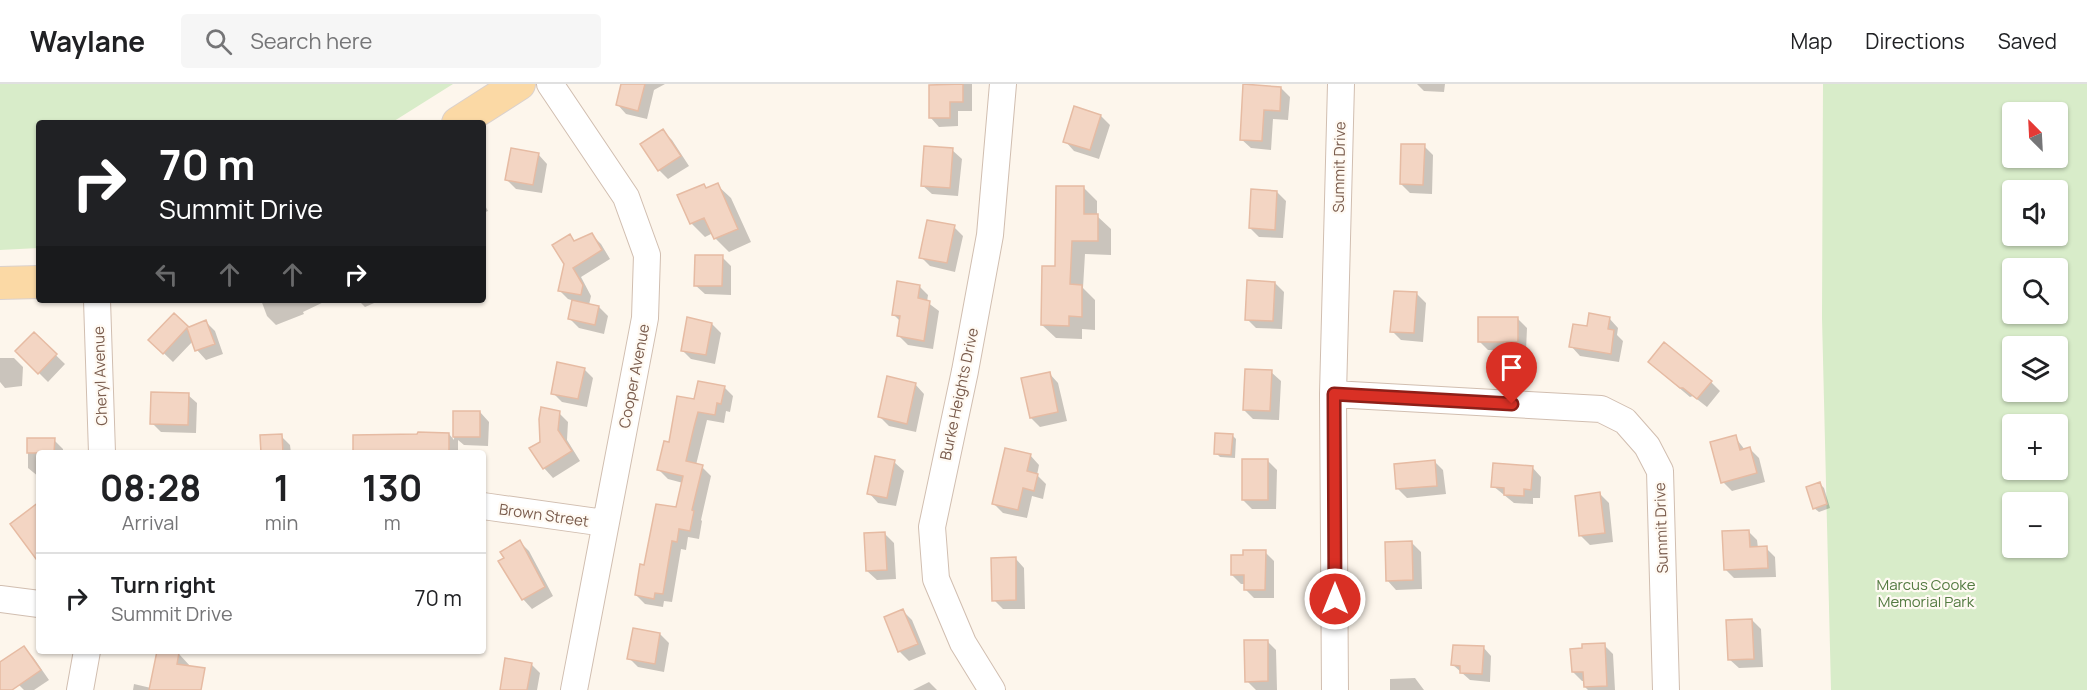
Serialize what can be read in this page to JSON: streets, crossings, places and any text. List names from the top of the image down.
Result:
{
  "streets": {
    "street": [
      "Summit Drive",
      "Cheryl Avenue",
      "Cooper Avenue",
      "Burke Heights Drive",
      "Brown Street"
    ]
  },
  "crossings": [
    ["Cooper Avenue", "Brown Street"]
  ],
  "parks": ["Marcus Cooke Memorial Park"],
  "north": "top left",
  "page": {
    "header": "Waylane",
    "search": "Search here",
    "nav": ["Map", "Directions", "Saved"],
    "map_buttons": ["+", "−"],
    "turn": ["70 m", "Summit Drive"],
    "eta": [
      "08:28",
      "Arrival",
      "1",
      "min",
      "130",
      "m"
    ],
    "list": [
      {
        "name": "Turn right",
        "note": "Summit Drive",
        "value": "70 m"
      }
    ]
  }
}
